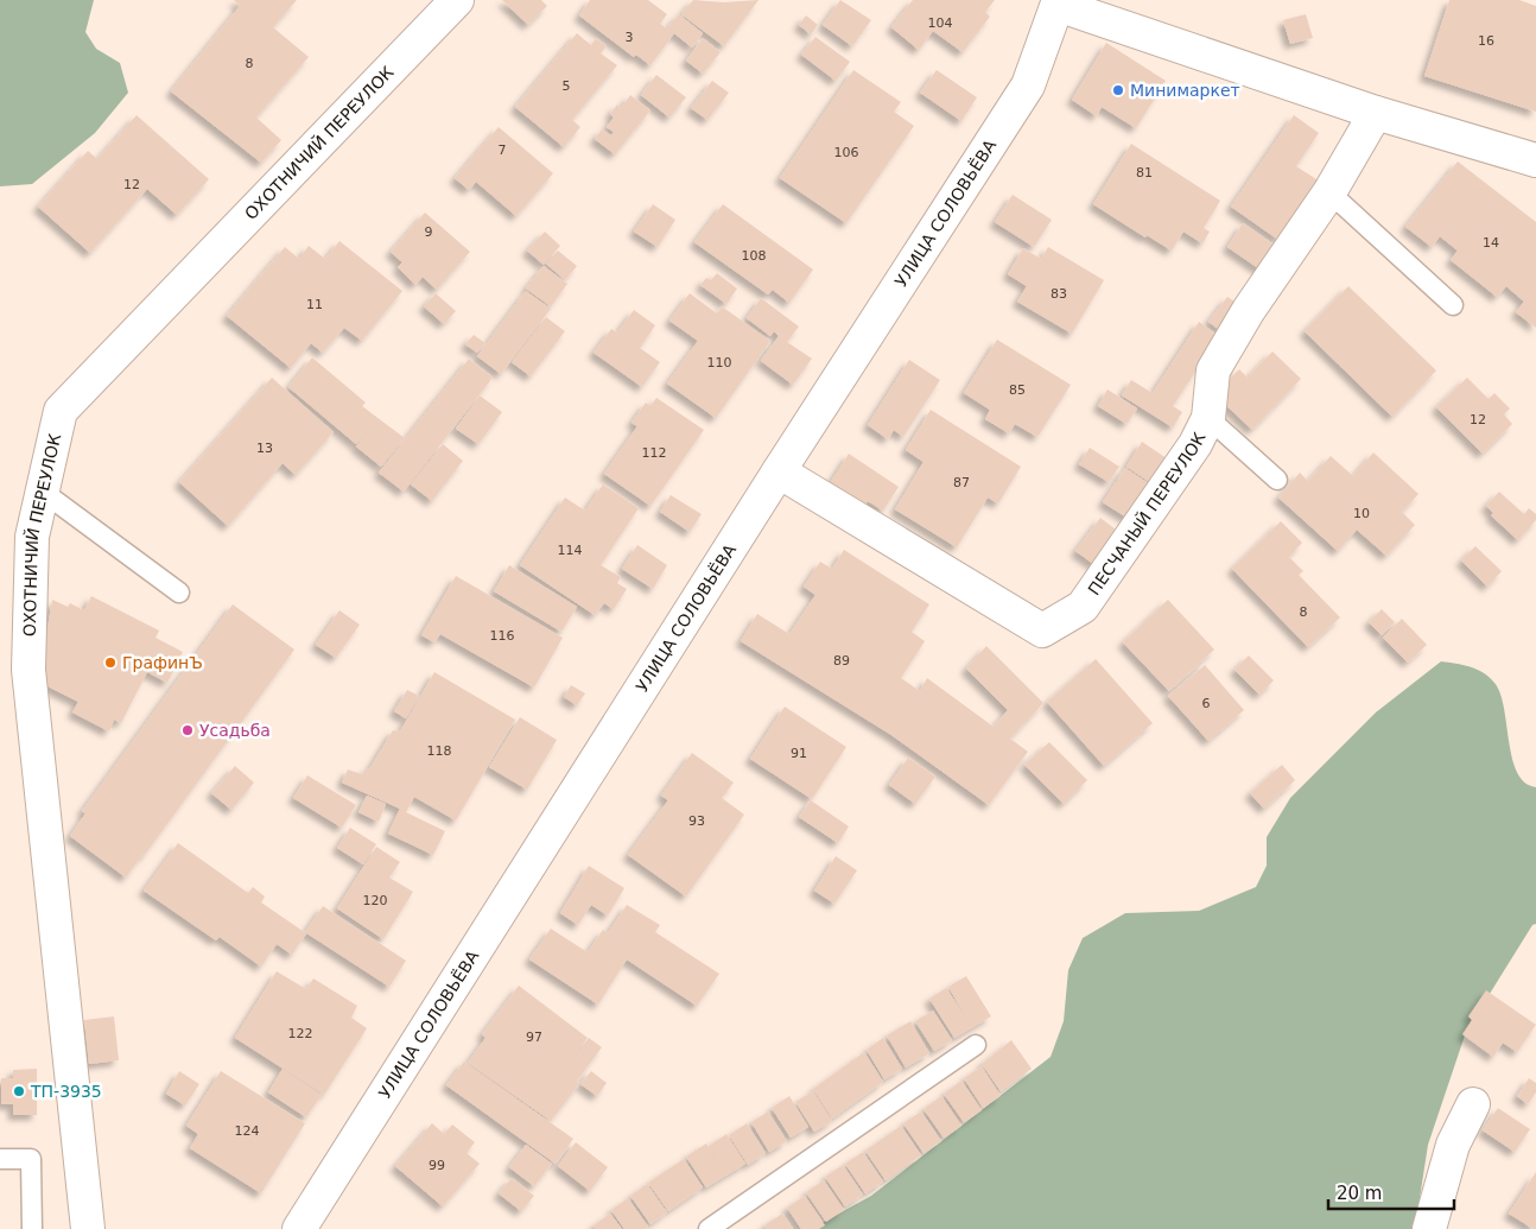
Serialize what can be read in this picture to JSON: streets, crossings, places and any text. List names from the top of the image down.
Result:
{
  "streets": {
    "street": ["ОХОТНИЧИЙ ПЕРЕУЛОК", "УЛИЦА СОЛОВЬЁВА", "ПЕСЧАНЫЙ ПЕРЕУЛОК"]
  },
  "crossings": [
    ["УЛИЦА СОЛОВЬЁВА", "ПЕСЧАНЫЙ ПЕРЕУЛОК"]
  ],
  "places": [
    "Минимаркет",
    "ГрафинЪ",
    "Усадьба",
    "ТП-3935"
  ],
  "house_numbers": [
    "104",
    "3",
    "16",
    "8",
    "5",
    "7",
    "106",
    "81",
    "12",
    "9",
    "14",
    "108",
    "83",
    "11",
    "110",
    "85",
    "12",
    "13",
    "112",
    "87",
    "10",
    "114",
    "8",
    "116",
    "89",
    "6",
    "118",
    "91",
    "93",
    "120",
    "122",
    "97",
    "124",
    "99"
  ],
  "scale_bar": "20 m"
}
